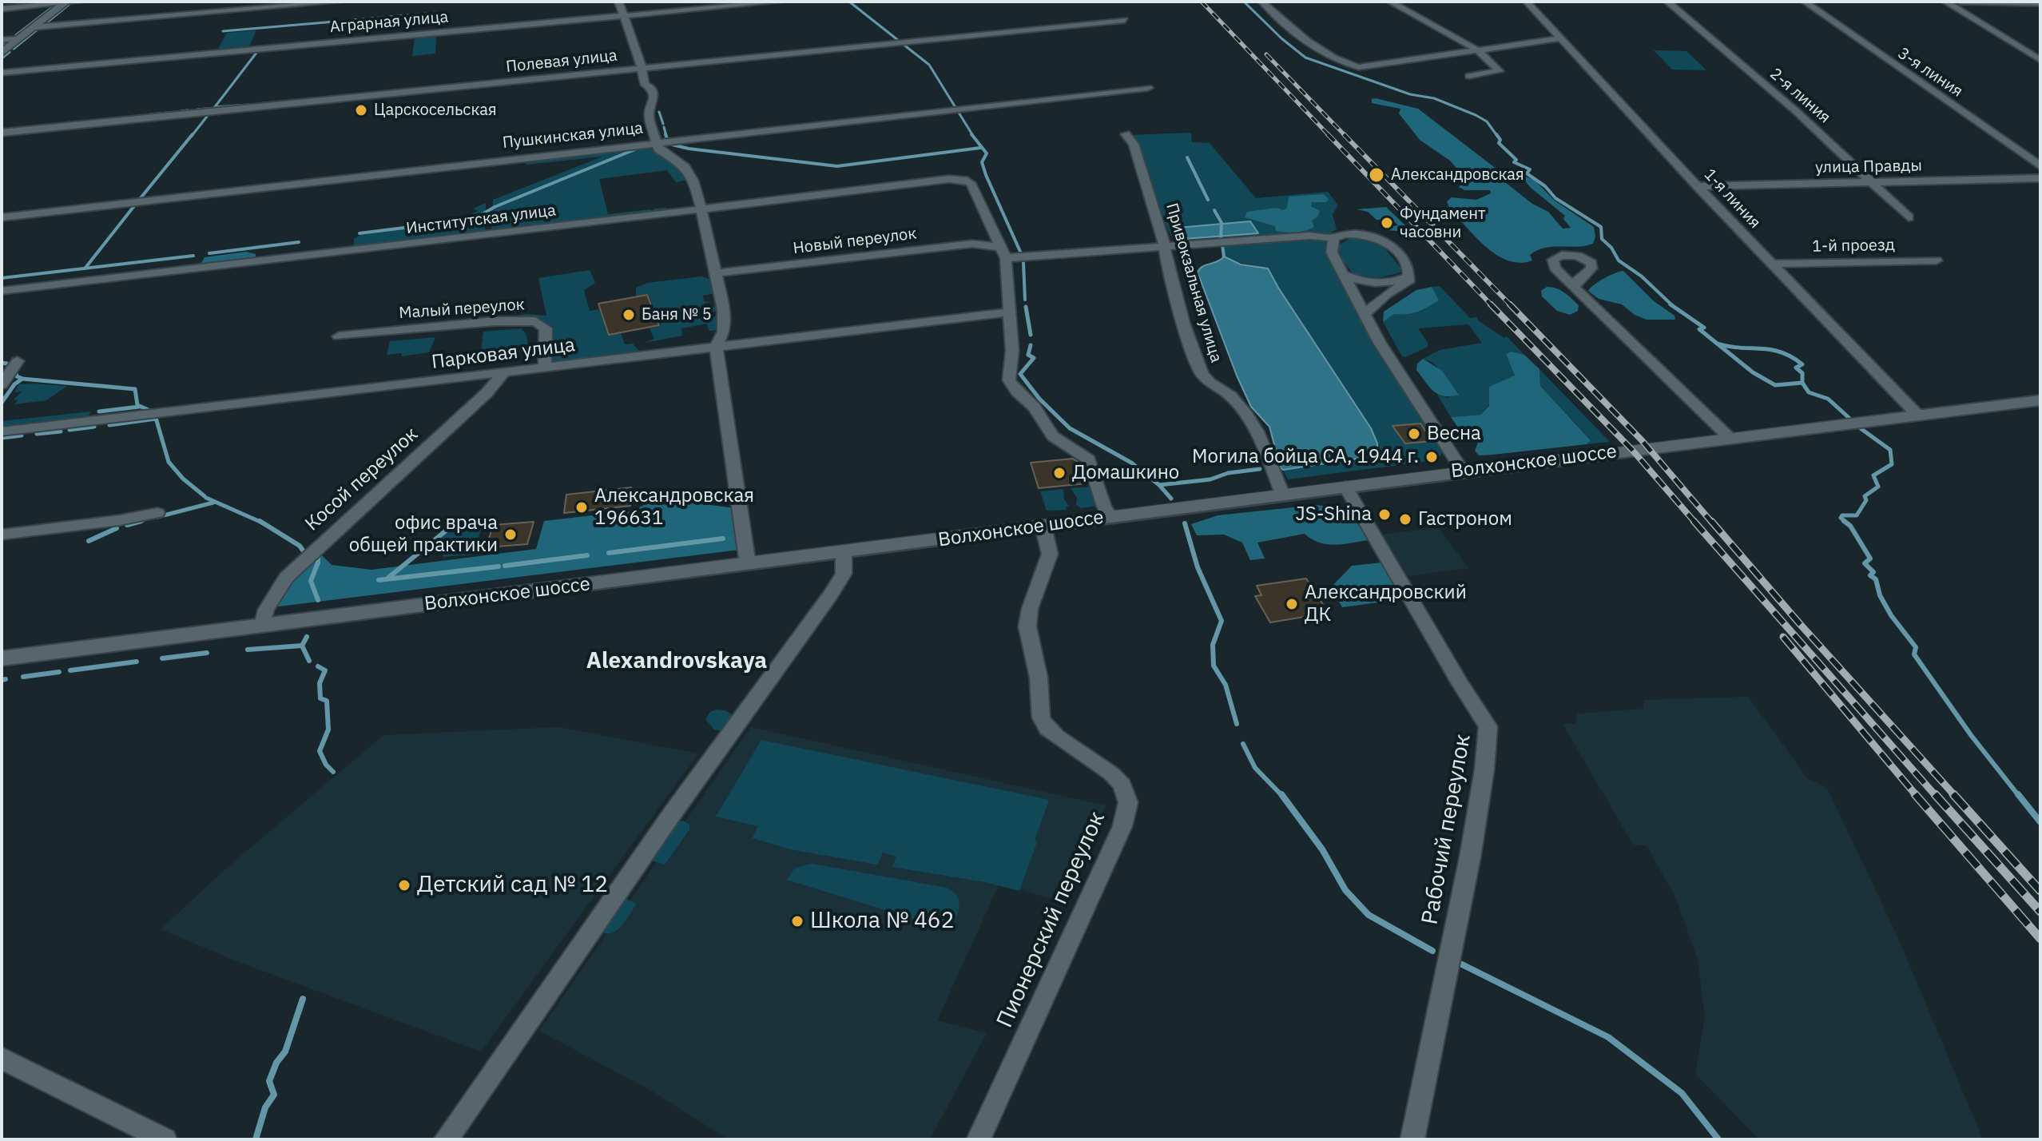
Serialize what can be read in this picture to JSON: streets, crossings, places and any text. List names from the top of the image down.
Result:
{
  "streets": {
    "main road": ["Волхонское шоссе"],
    "street": [
      "Аграрная улица",
      "Полевая улица",
      "3-я линия",
      "2-я линия",
      "Пушкинская улица",
      "улица Правды",
      "1-я линия",
      "Институтская улица",
      "Новый переулок",
      "1-й проезд",
      "Привокзальная улица",
      "Малый переулок",
      "Парковая улица",
      "Косой переулок",
      "Рабочий переулок",
      "Пионерский переулок"
    ]
  },
  "crossings": [
    ["2-я линия", "улица Правды"],
    ["улица Правды", "1-я линия"],
    ["1-я линия", "1-й проезд"],
    ["1-я линия", "Волхонское шоссе"],
    ["Институтская улица", "Новый переулок"],
    ["Новый переулок", "Привокзальная улица"],
    ["Привокзальная улица", "Волхонское шоссе"],
    ["Малый переулок", "Парковая улица"],
    ["Парковая улица", "Косой переулок"],
    ["Волхонское шоссе", "Косой переулок"],
    ["Волхонское шоссе", "Рабочий переулок"],
    ["Волхонское шоссе", "Пионерский переулок"]
  ],
  "districts": ["Alexandrovskaya"],
  "places": [
    "Царскосельская",
    "Александровская",
    "Фундамент часовни",
    "Баня № 5",
    "Весна",
    "Могила бойца СА, 1944 г.",
    "Домашкино",
    "Александровская 196631",
    "JS-Shina",
    "Гастроном",
    "офис врача общей практики",
    "Александровский ДК",
    "Детский сад № 12",
    "Школа № 462"
  ]
}
